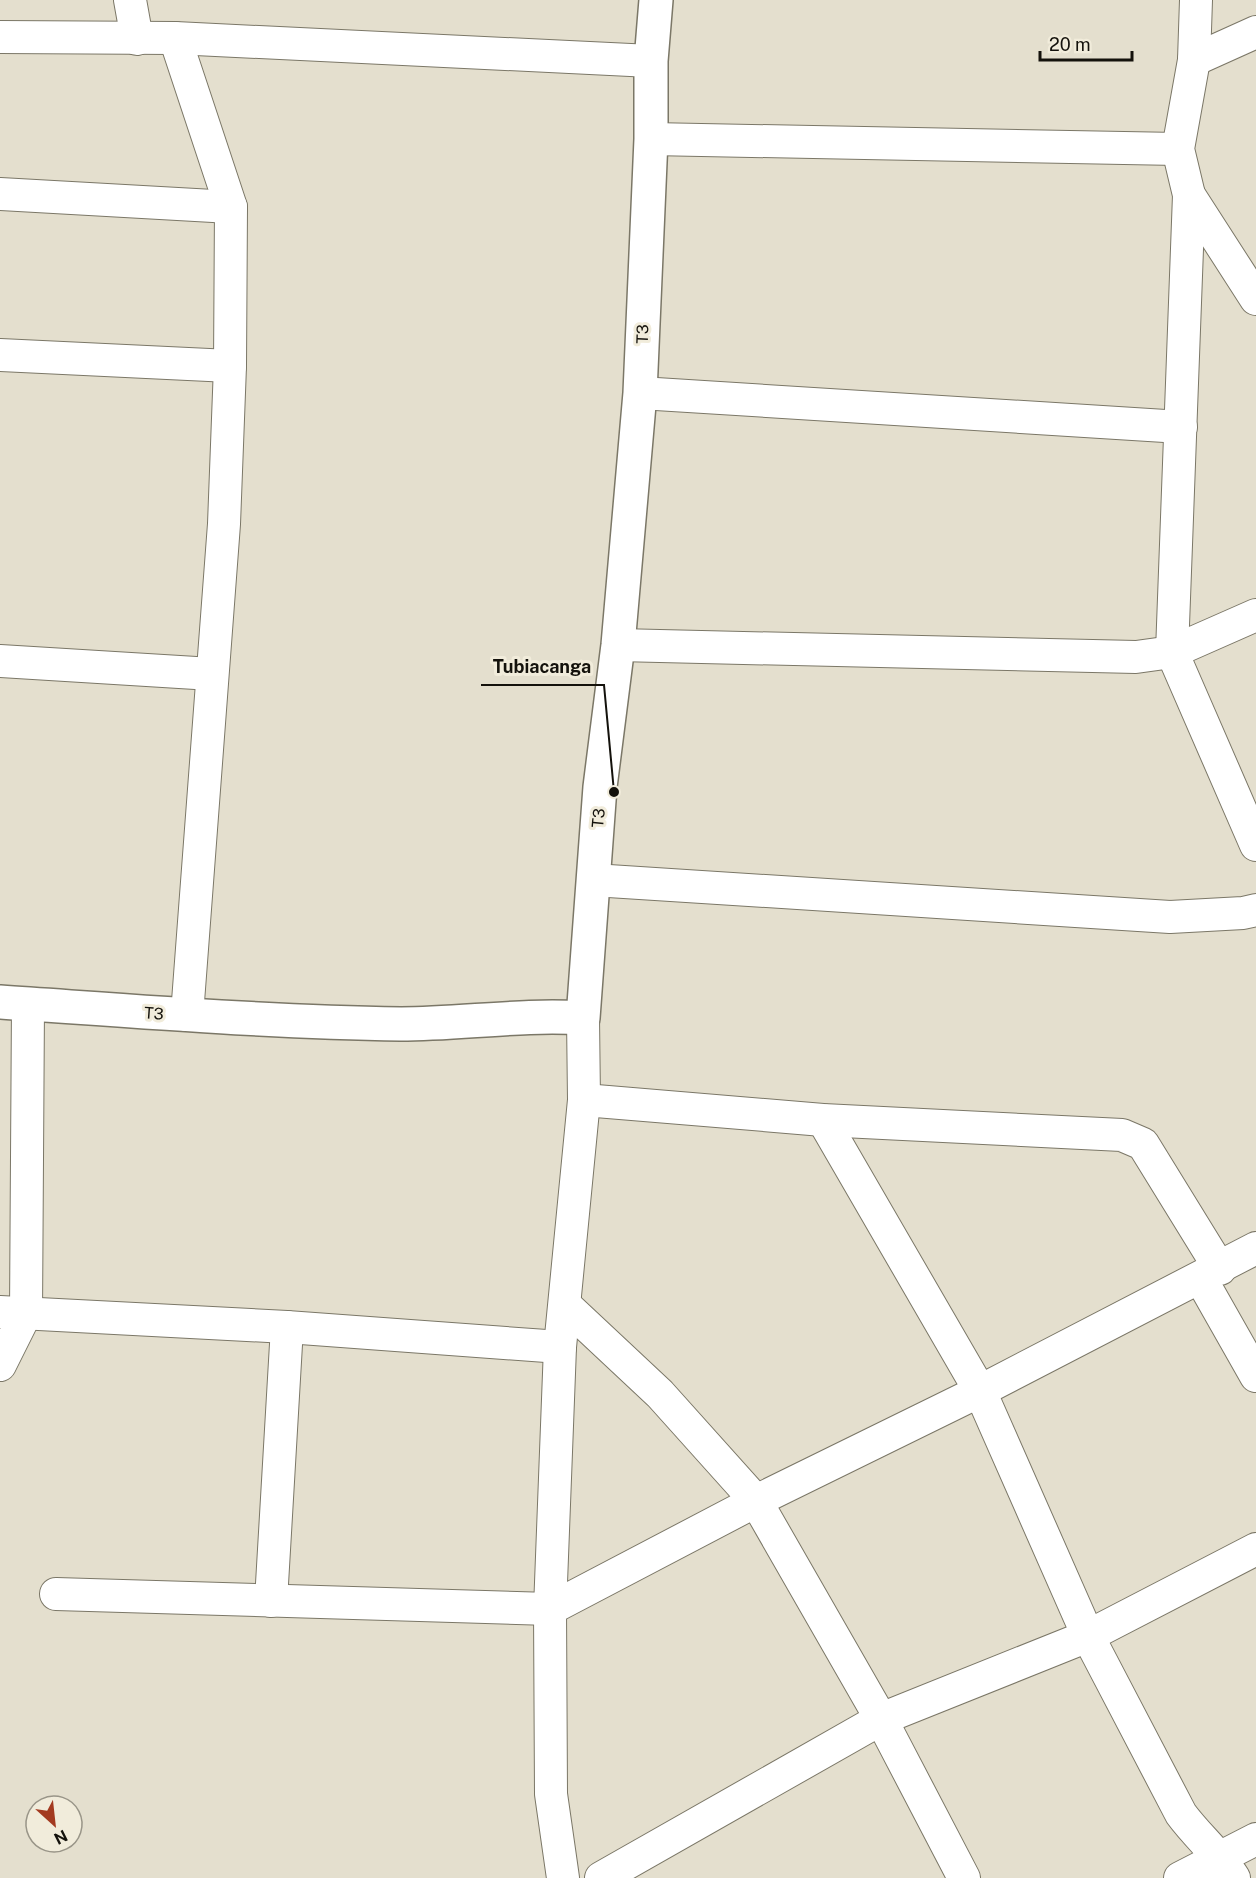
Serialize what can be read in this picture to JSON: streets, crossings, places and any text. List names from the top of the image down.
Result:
{
  "streets": {
    "street": ["T3"]
  },
  "places": ["Tubiacanga"],
  "scale_bar": "20 m",
  "north": "bottom right"
}
